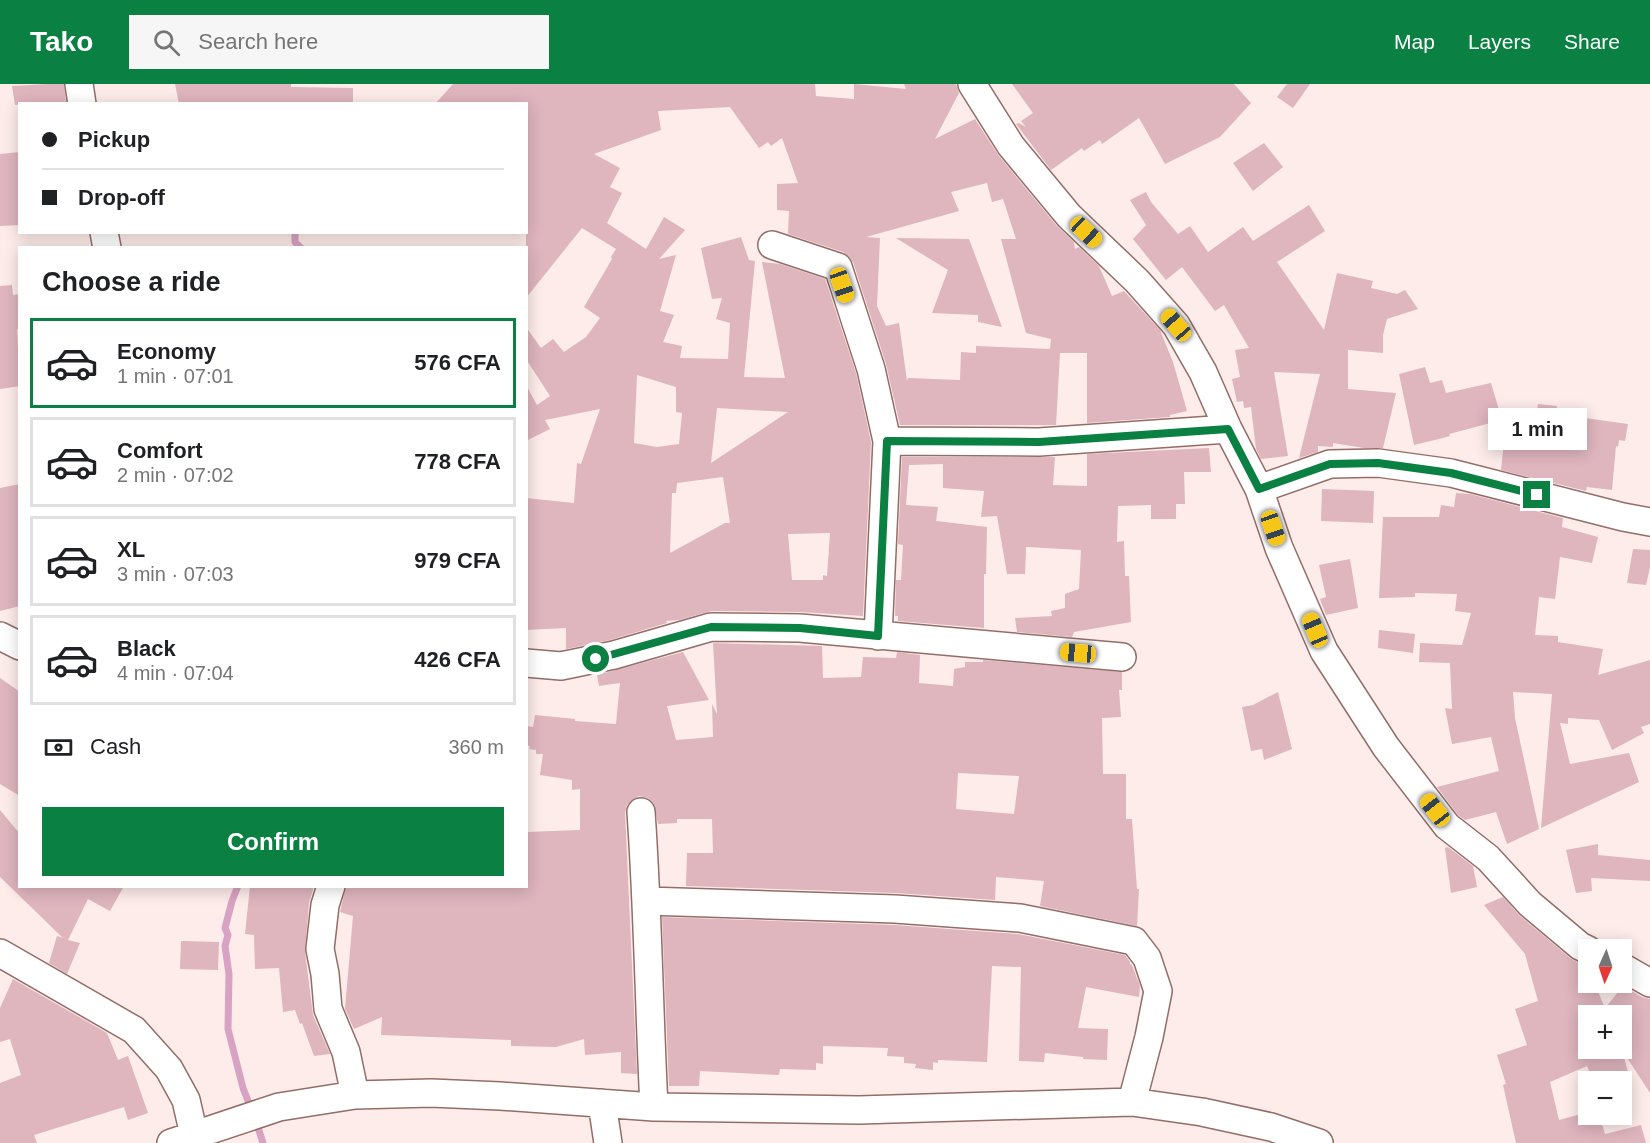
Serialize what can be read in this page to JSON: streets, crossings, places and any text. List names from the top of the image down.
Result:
{
  "north": "bottom",
  "page": {
    "header": "Tako",
    "search": "Search here",
    "nav": ["Map", "Layers", "Share"],
    "banner": ["Pickup", "Drop-off"],
    "heading": "Choose a ride",
    "list": [
      {
        "name": "Economy",
        "note": "1 min · 07:01",
        "value": "576 CFA"
      },
      {
        "name": "Comfort",
        "note": "2 min · 07:02",
        "value": "778 CFA"
      },
      {
        "name": "XL",
        "note": "3 min · 07:03",
        "value": "979 CFA"
      },
      {
        "name": "Black",
        "note": "4 min · 07:04",
        "value": "426 CFA"
      }
    ],
    "bubble": "1 min",
    "pay": ["Cash", "360 m"],
    "buttons": "Confirm",
    "map_buttons": ["+", "−"]
  }
}
